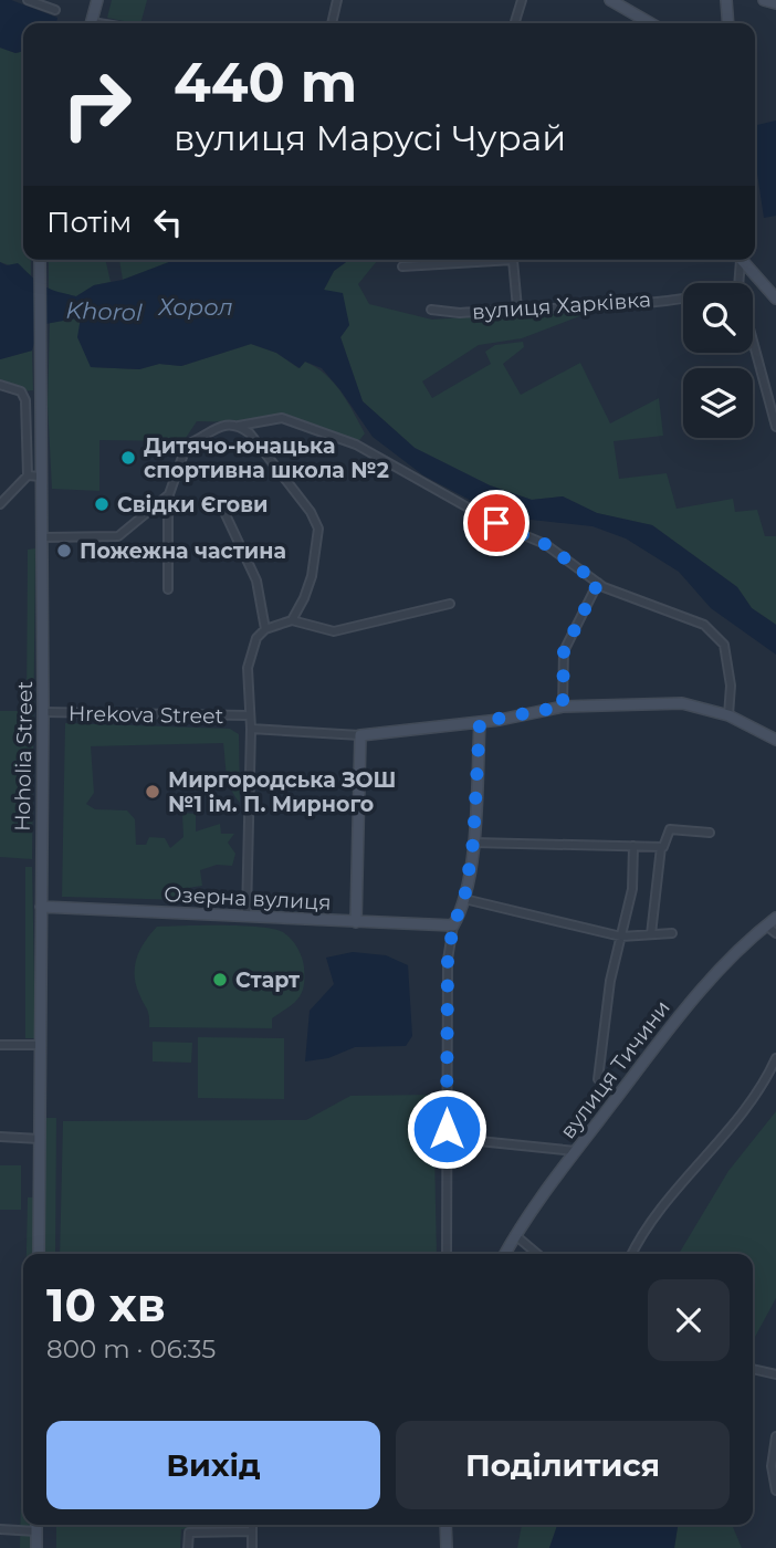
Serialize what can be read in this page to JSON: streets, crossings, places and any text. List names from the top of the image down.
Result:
{
  "streets": {
    "street": [
      "вулиця Харківка",
      "Hrekova Street",
      "Hoholia Street",
      "Озерна вулиця",
      "вулиця Тичини"
    ]
  },
  "crossings": [
    ["Hrekova Street", "Hoholia Street"],
    ["Hoholia Street", "Озерна вулиця"]
  ],
  "water": ["Хорол", "Khorol"],
  "places": [
    "Дитячо-юнацька спортивна школа №2",
    "Свідки Єгови",
    "Пожежна частина",
    "Миргородська ЗОШ №1 ім. П. Мирного",
    "Старт"
  ],
  "page": {
    "turn": ["440 m", "вулиця Марусі Чурай"],
    "then": "Потім",
    "heading": ["10 хв", "800 m · 06:35"],
    "buttons": ["Вихід", "Поділитися"]
  }
}
